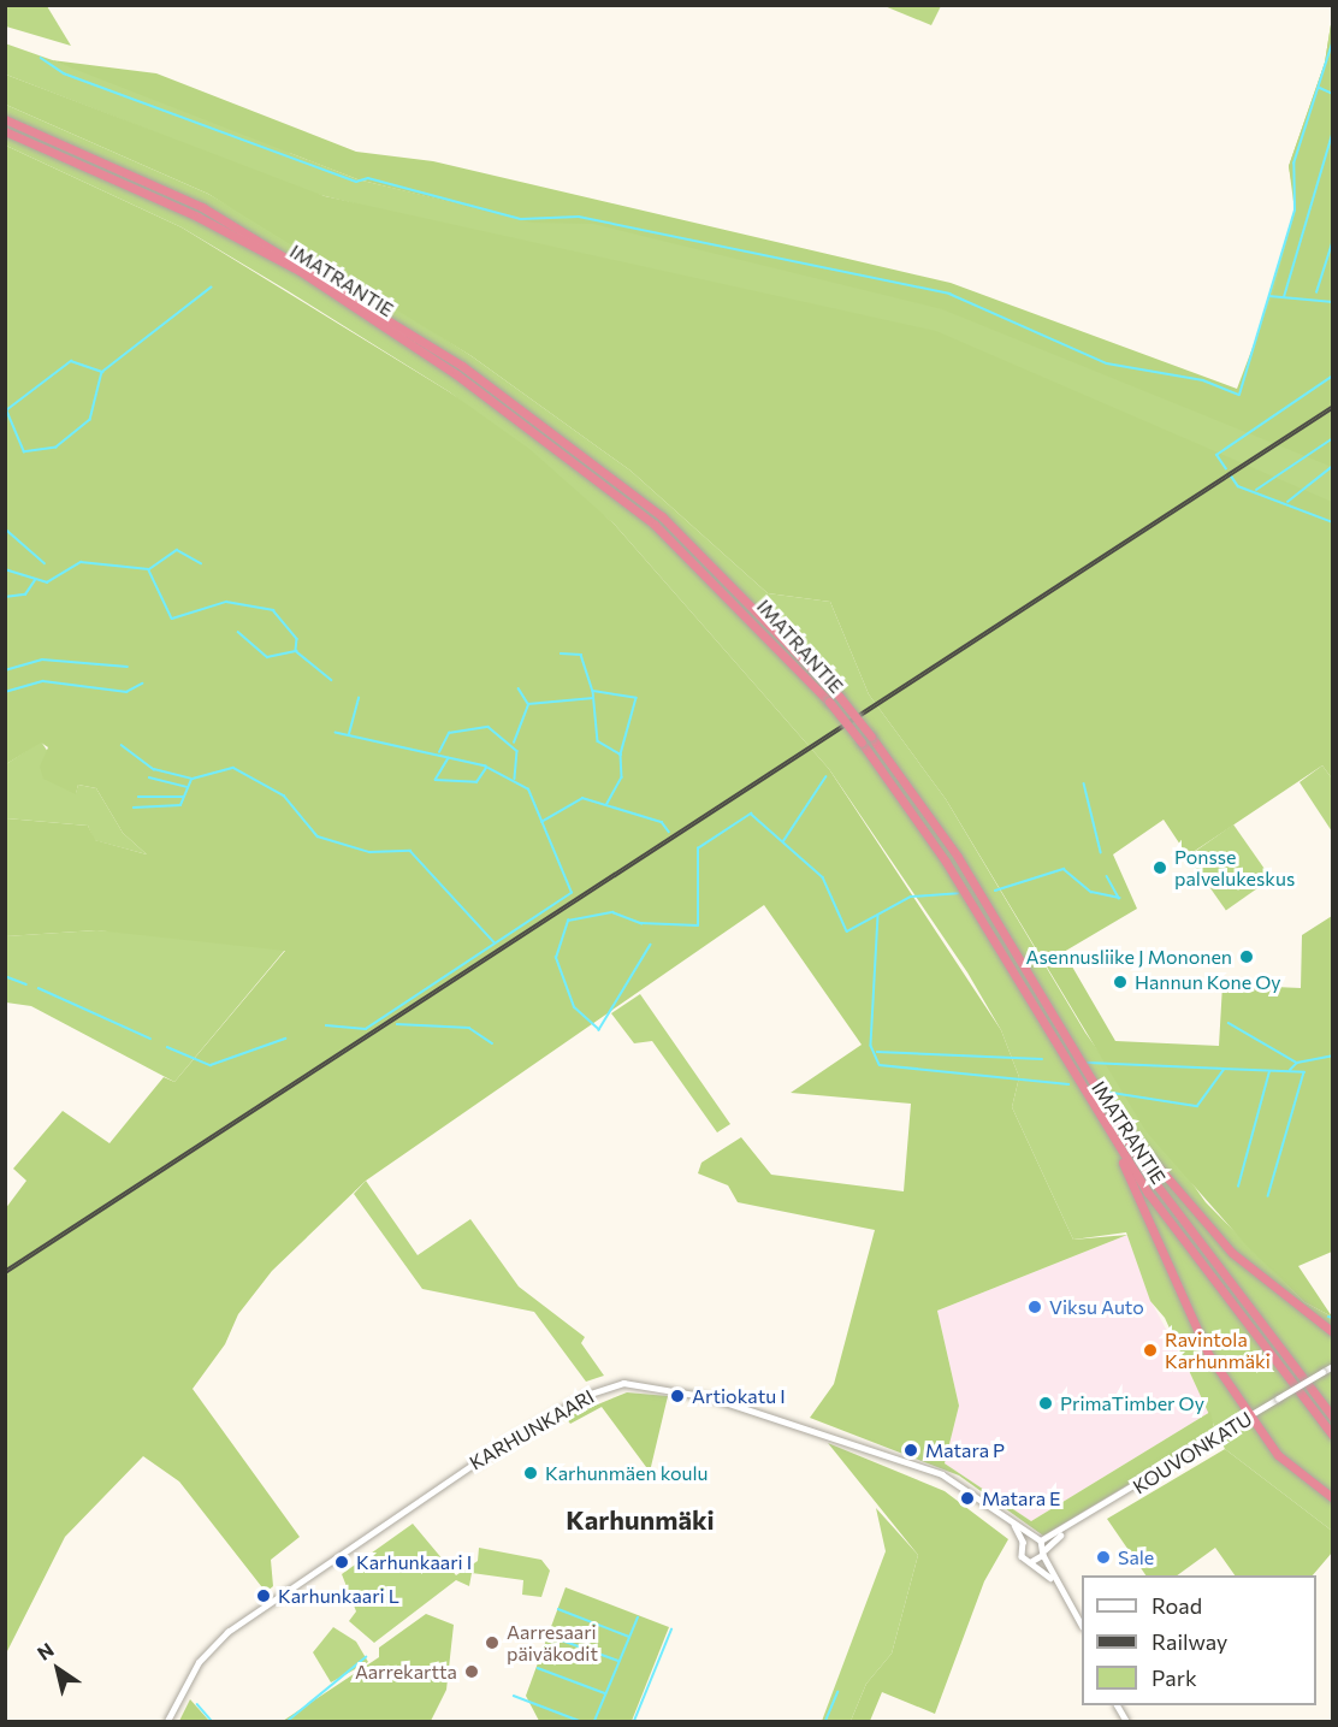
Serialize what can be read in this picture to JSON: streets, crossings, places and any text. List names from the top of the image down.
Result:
{
  "streets": {
    "highway": ["IMATRANTIE"],
    "street": ["KARHUNKAARI", "KOUVONKATU"]
  },
  "crossings": [
    ["KARHUNKAARI", "KOUVONKATU"]
  ],
  "districts": ["Karhunmäki"],
  "places": [
    "Ponsse palvelukeskus",
    "Asennusliike J Mononen",
    "Hannun Kone Oy",
    "Viksu Auto",
    "Ravintola Karhunmäki",
    "Artiokatu I",
    "PrimaTimber Oy",
    "Matara P",
    "Karhunmäen koulu",
    "Matara E",
    "Sale",
    "Karhunkaari I",
    "Karhunkaari L",
    "Aarresaari päiväkodit",
    "Aarrekartta"
  ],
  "legend": ["Road", "Railway", "Park"],
  "north": "top left"
}
